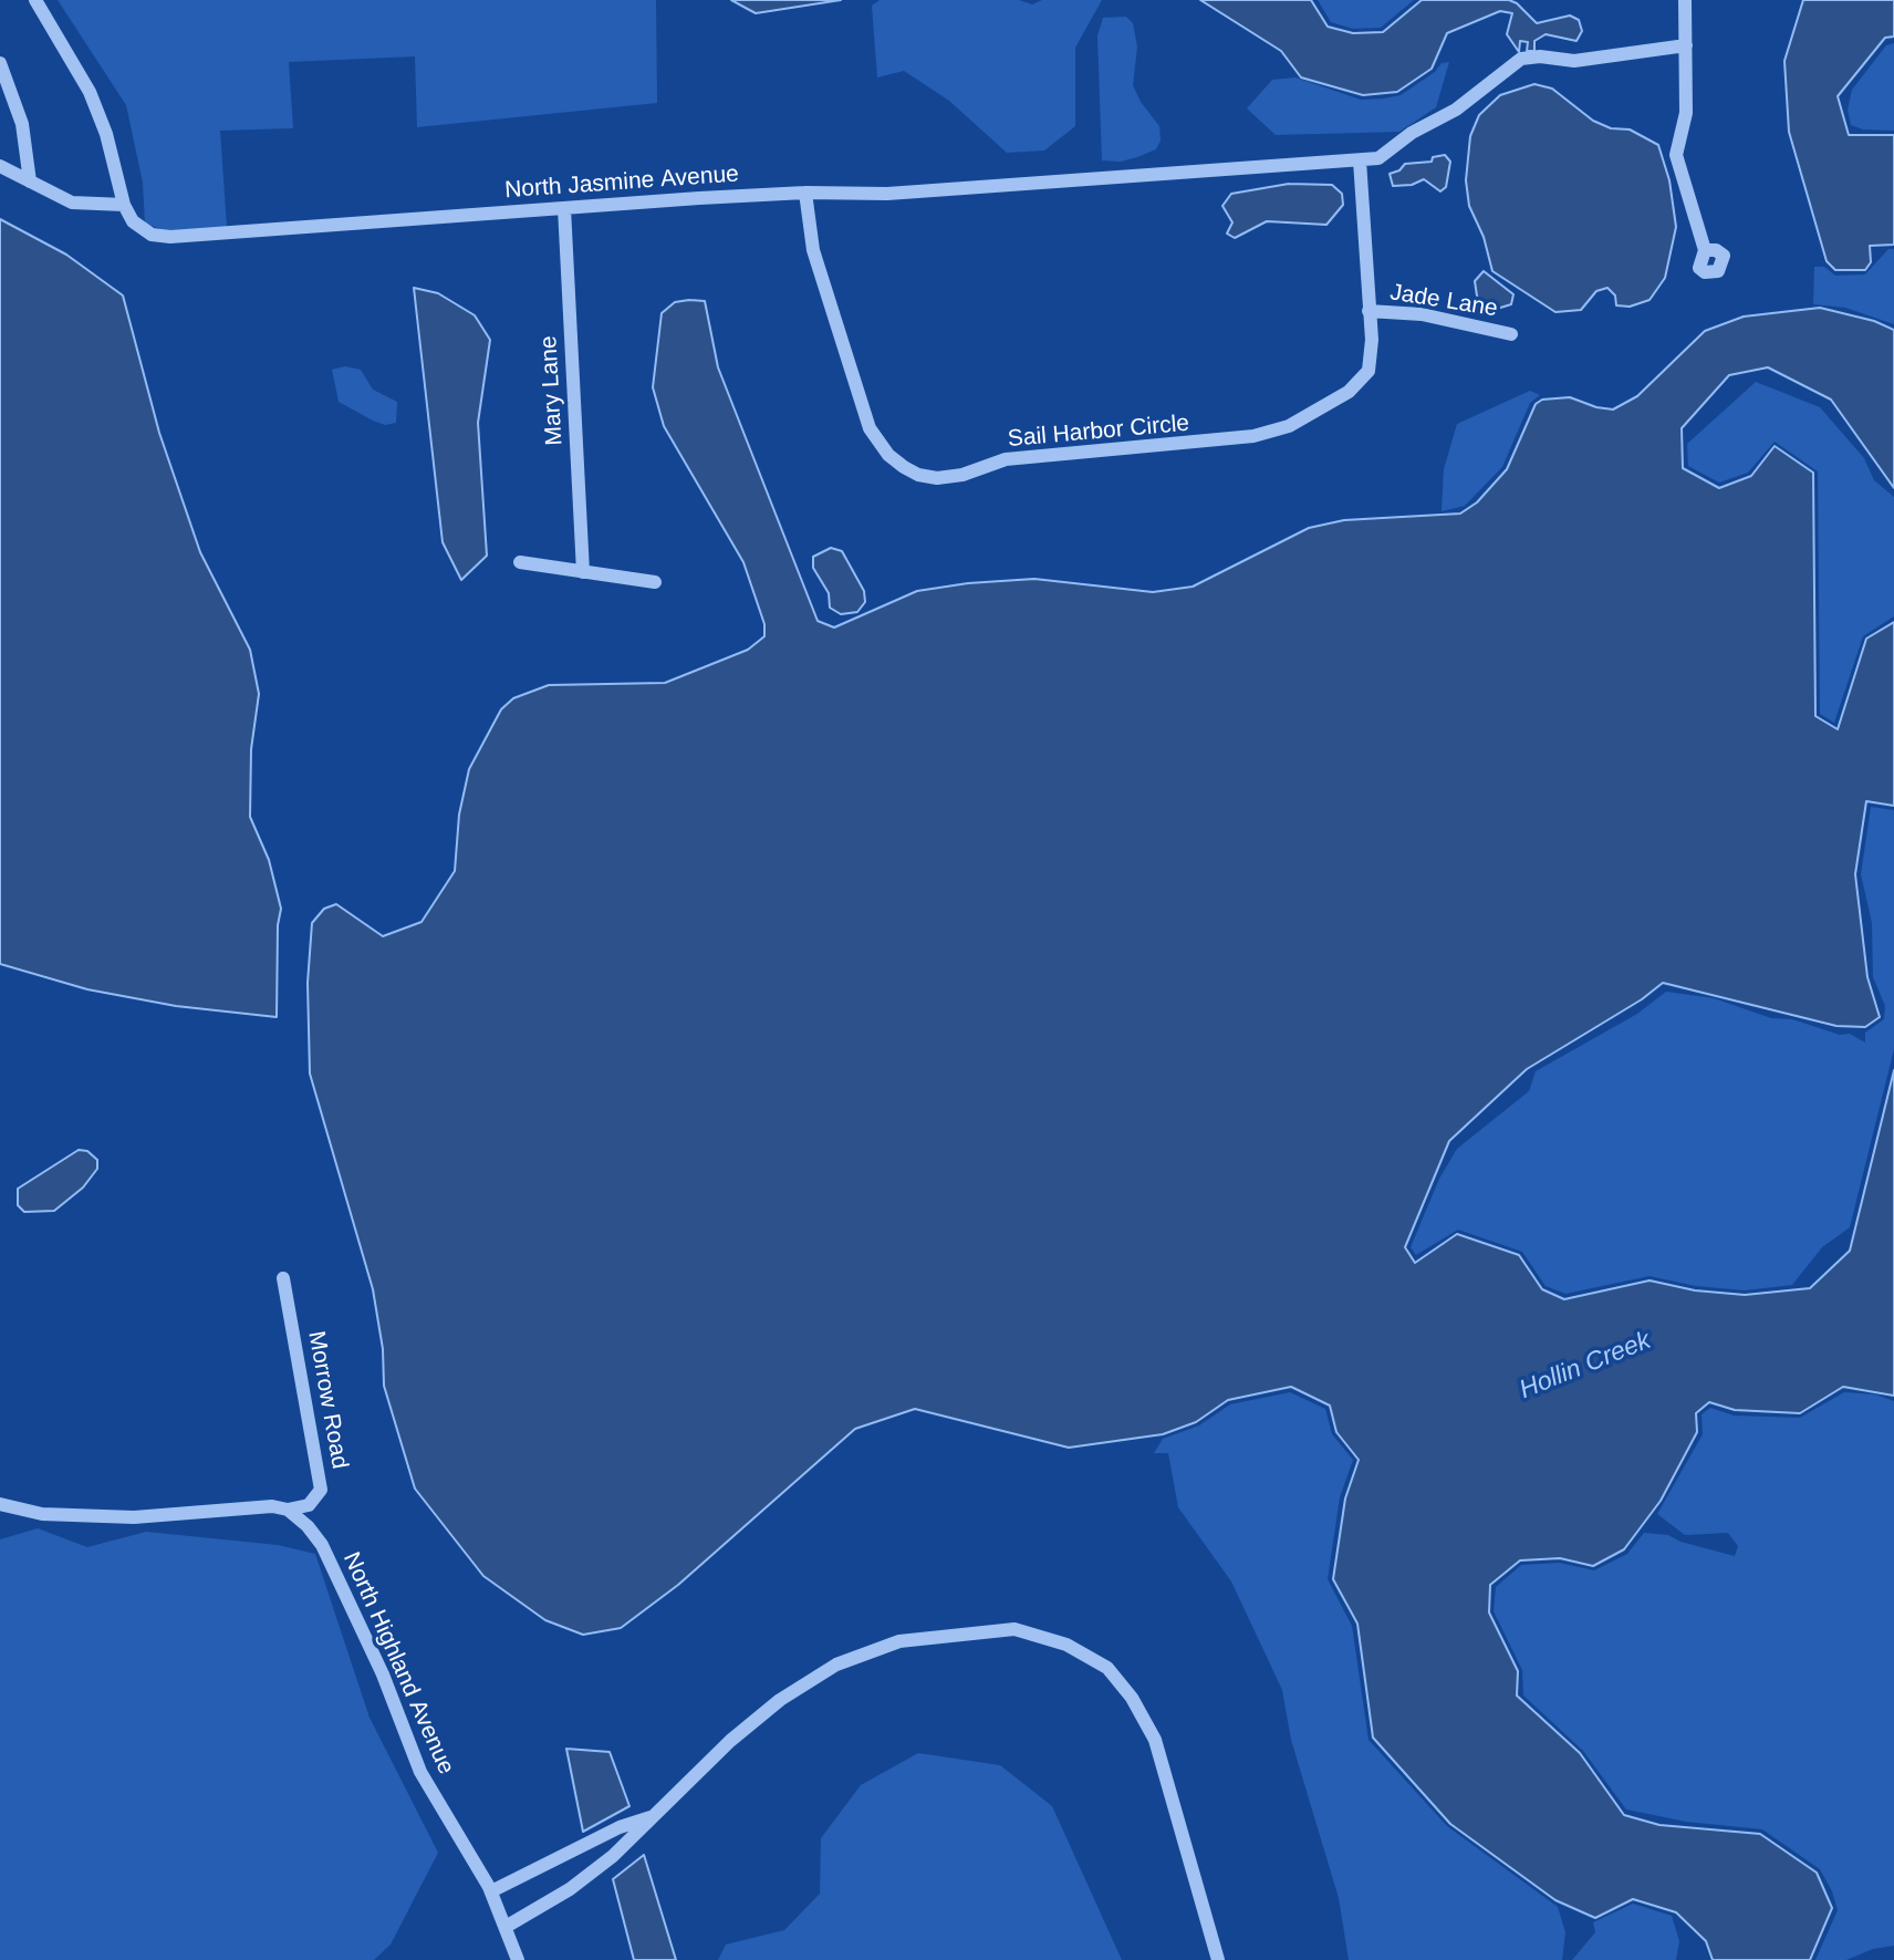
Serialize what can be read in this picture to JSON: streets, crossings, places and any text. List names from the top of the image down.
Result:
{
  "streets": {
    "street": [
      "North Jasmine Avenue",
      "Jade Lane",
      "Mary Lane",
      "Sail Harbor Circle",
      "Morrow Road",
      "North Highland Avenue"
    ]
  },
  "crossings": [
    ["North Jasmine Avenue", "Mary Lane"],
    ["North Jasmine Avenue", "Sail Harbor Circle"],
    ["Jade Lane", "Sail Harbor Circle"],
    ["Morrow Road", "North Highland Avenue"]
  ],
  "water": ["Hollin Creek"]
}
